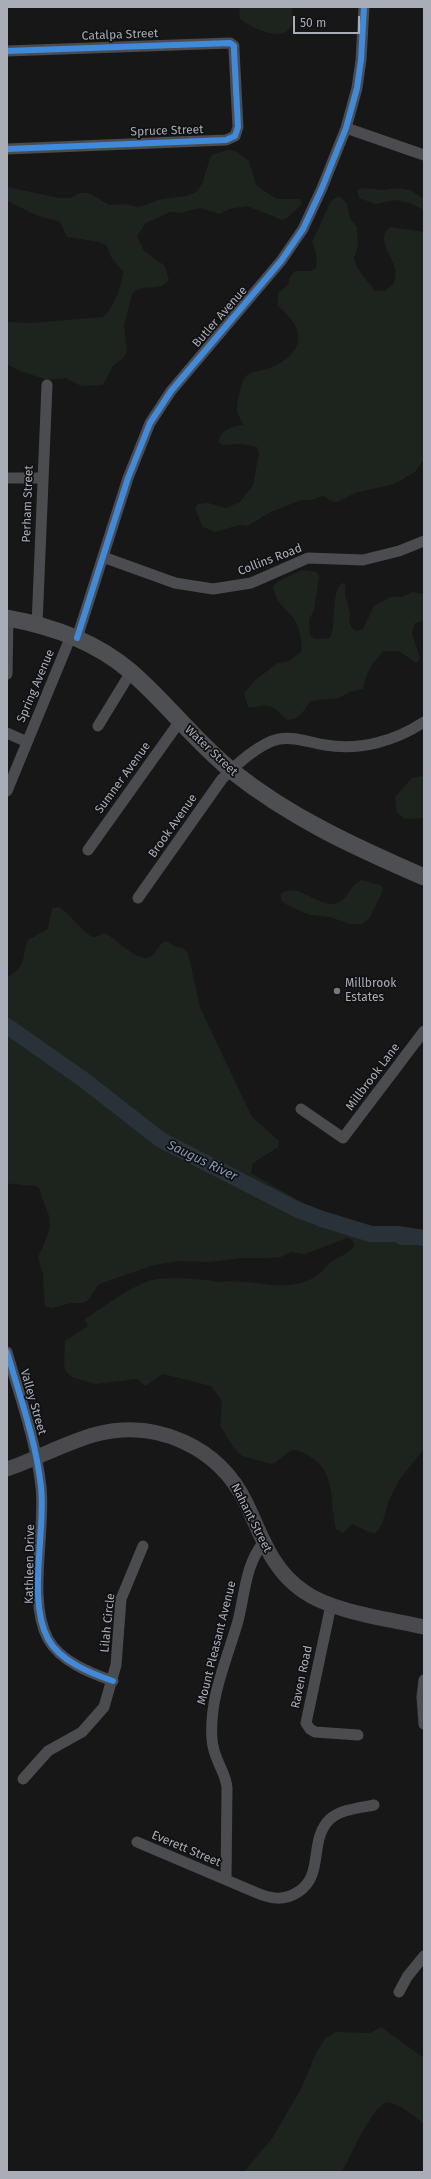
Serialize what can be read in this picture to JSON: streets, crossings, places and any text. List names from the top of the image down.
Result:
{
  "streets": {
    "main road": ["Water Street", "Nahant Street"],
    "street": [
      "Catalpa Street",
      "Spruce Street",
      "Butler Avenue",
      "Perham Street",
      "Collins Road",
      "Spring Avenue",
      "Sumner Avenue",
      "Brook Avenue",
      "Millbrook Lane",
      "Valley Street",
      "Kathleen Drive",
      "Lilah Circle",
      "Mount Pleasant Avenue",
      "Raven Road",
      "Everett Street"
    ]
  },
  "crossings": [
    ["Catalpa Street", "Spruce Street"],
    ["Butler Avenue", "Collins Road"],
    ["Butler Avenue", "Spring Avenue"],
    ["Butler Avenue", "Water Street"],
    ["Perham Street", "Water Street"],
    ["Spring Avenue", "Water Street"],
    ["Water Street", "Sumner Avenue"],
    ["Water Street", "Brook Avenue"],
    ["Valley Street", "Nahant Street"],
    ["Valley Street", "Kathleen Drive"],
    ["Nahant Street", "Kathleen Drive"],
    ["Nahant Street", "Mount Pleasant Avenue"],
    ["Nahant Street", "Raven Road"],
    ["Kathleen Drive", "Lilah Circle"],
    ["Mount Pleasant Avenue", "Everett Street"]
  ],
  "water": ["Saugus River"],
  "places": ["Millbrook Estates"],
  "scale_bar": "50 m"
}
